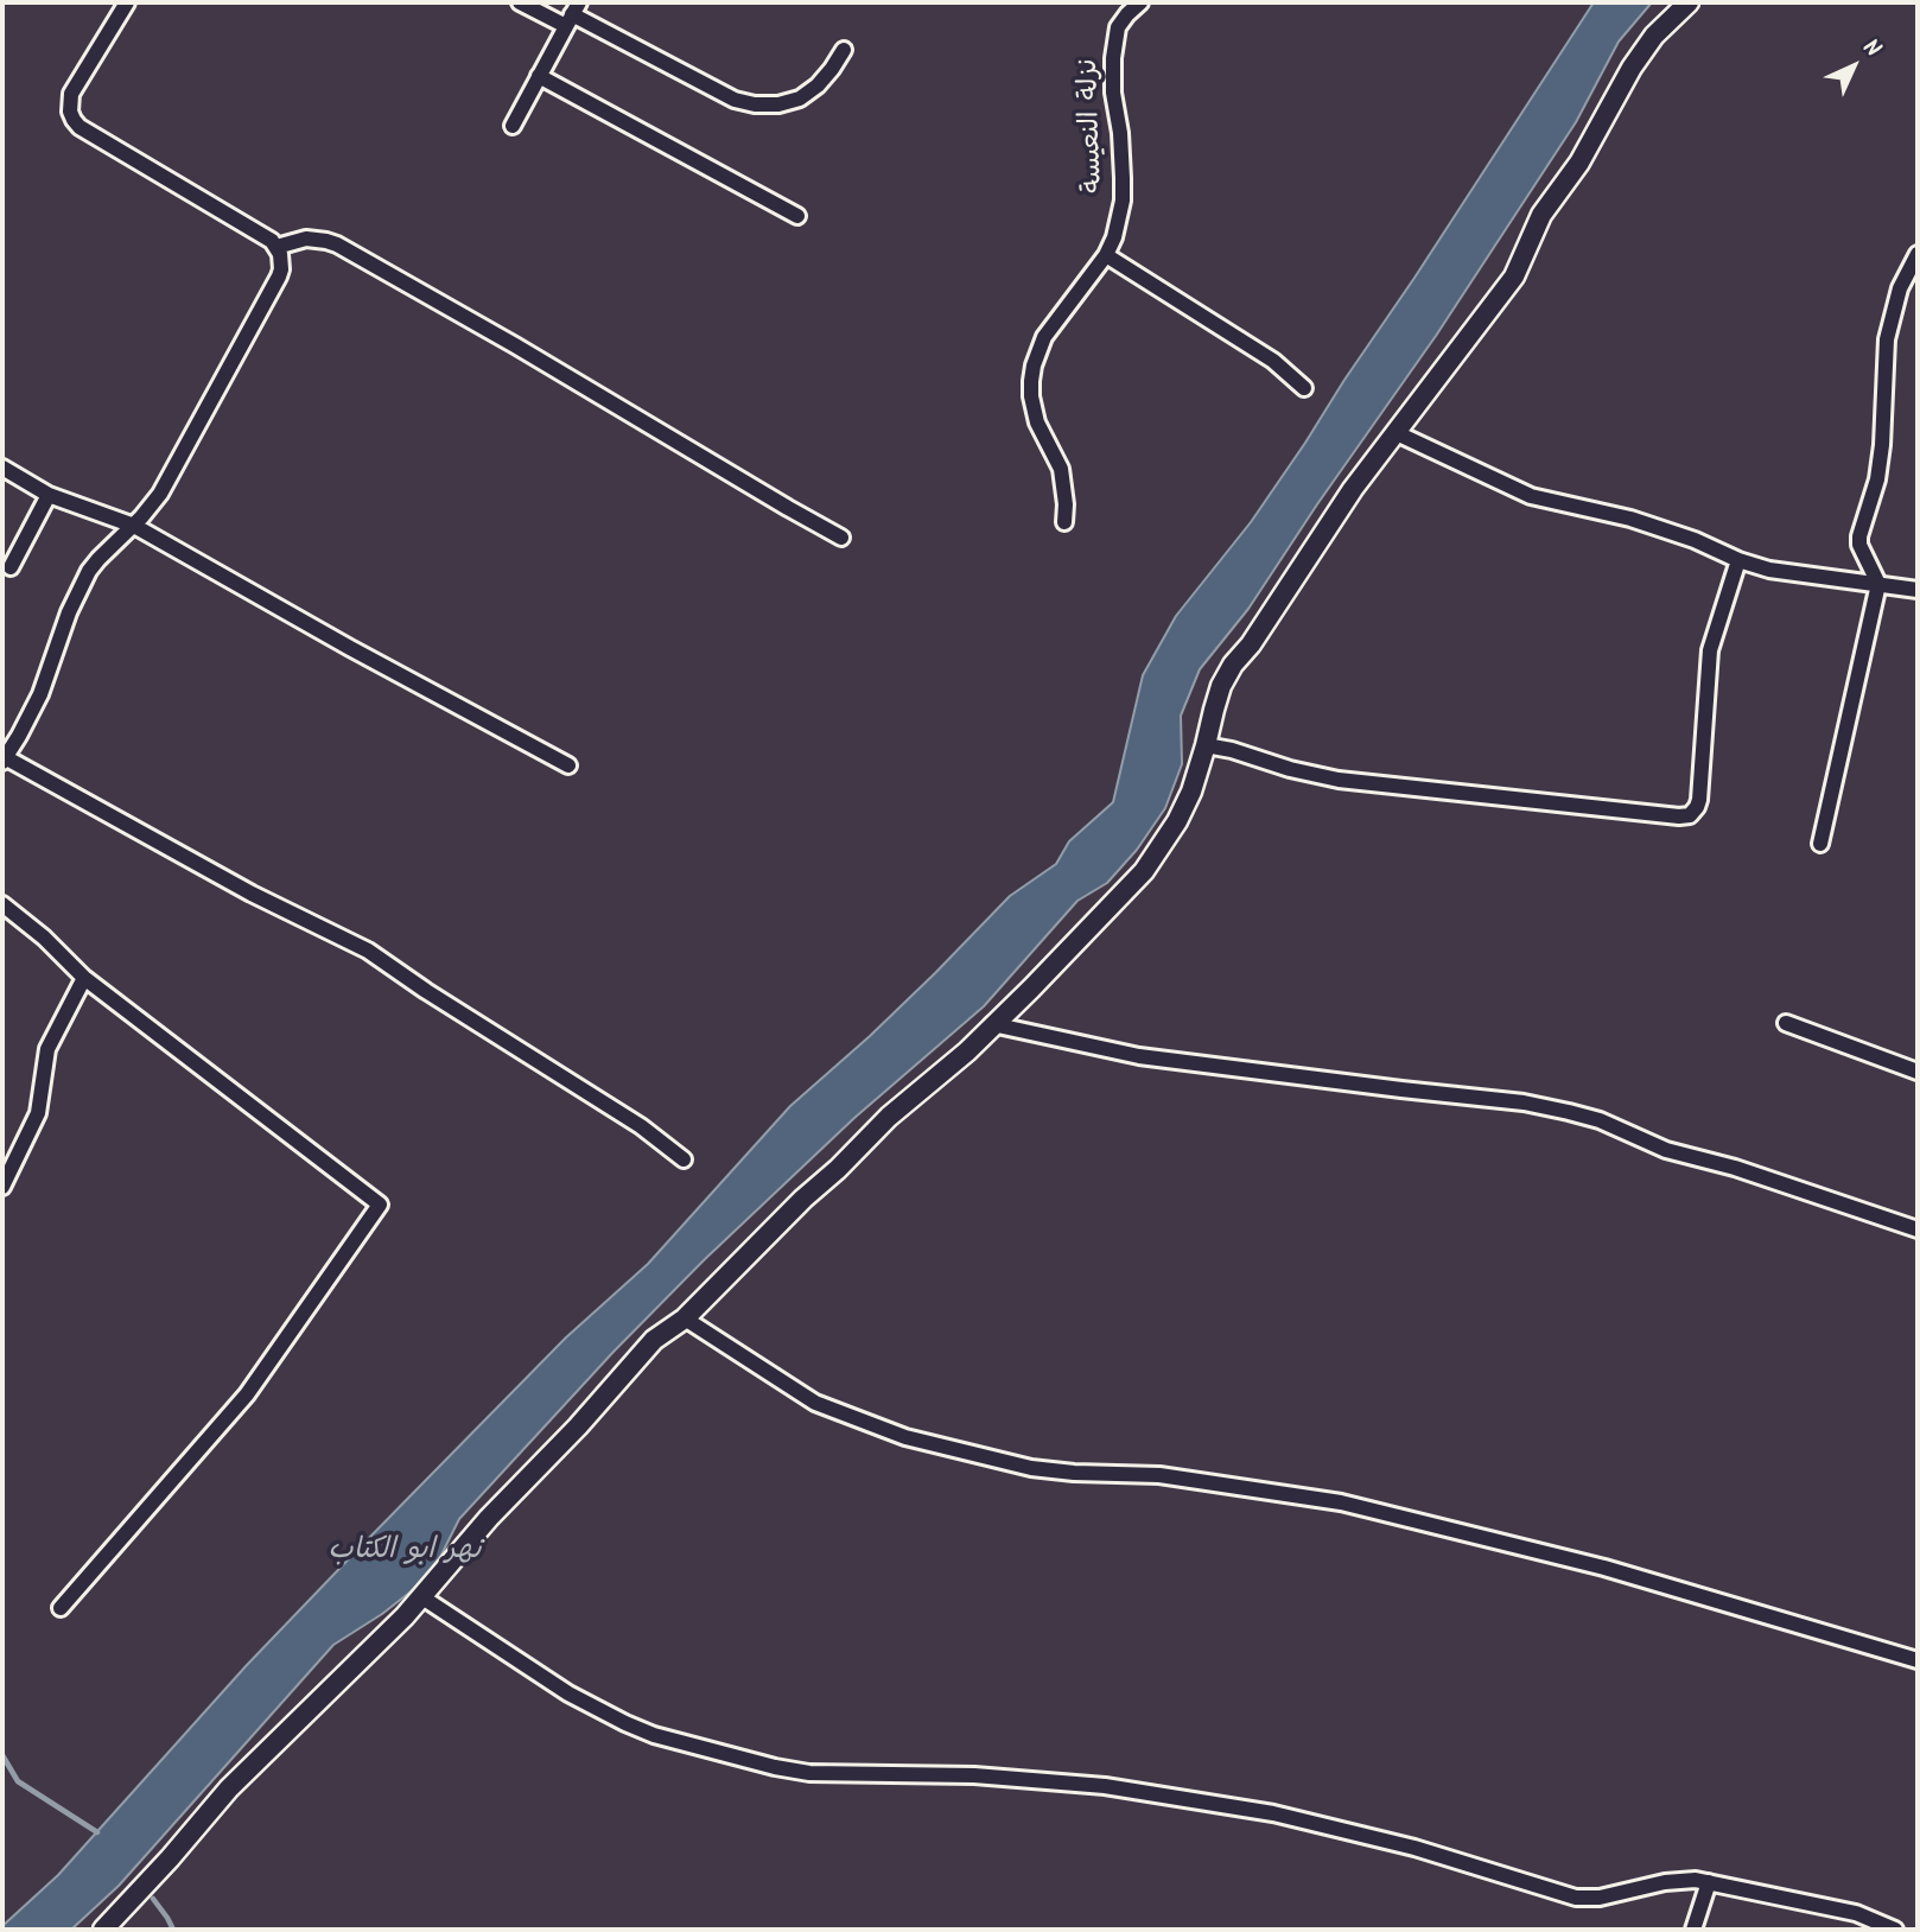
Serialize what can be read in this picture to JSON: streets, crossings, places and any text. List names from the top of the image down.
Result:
{
  "streets": {
    "street": ["نزلة النعيسة"]
  },
  "water": ["نهر ابو الكتاب"],
  "north": "top right"
}
